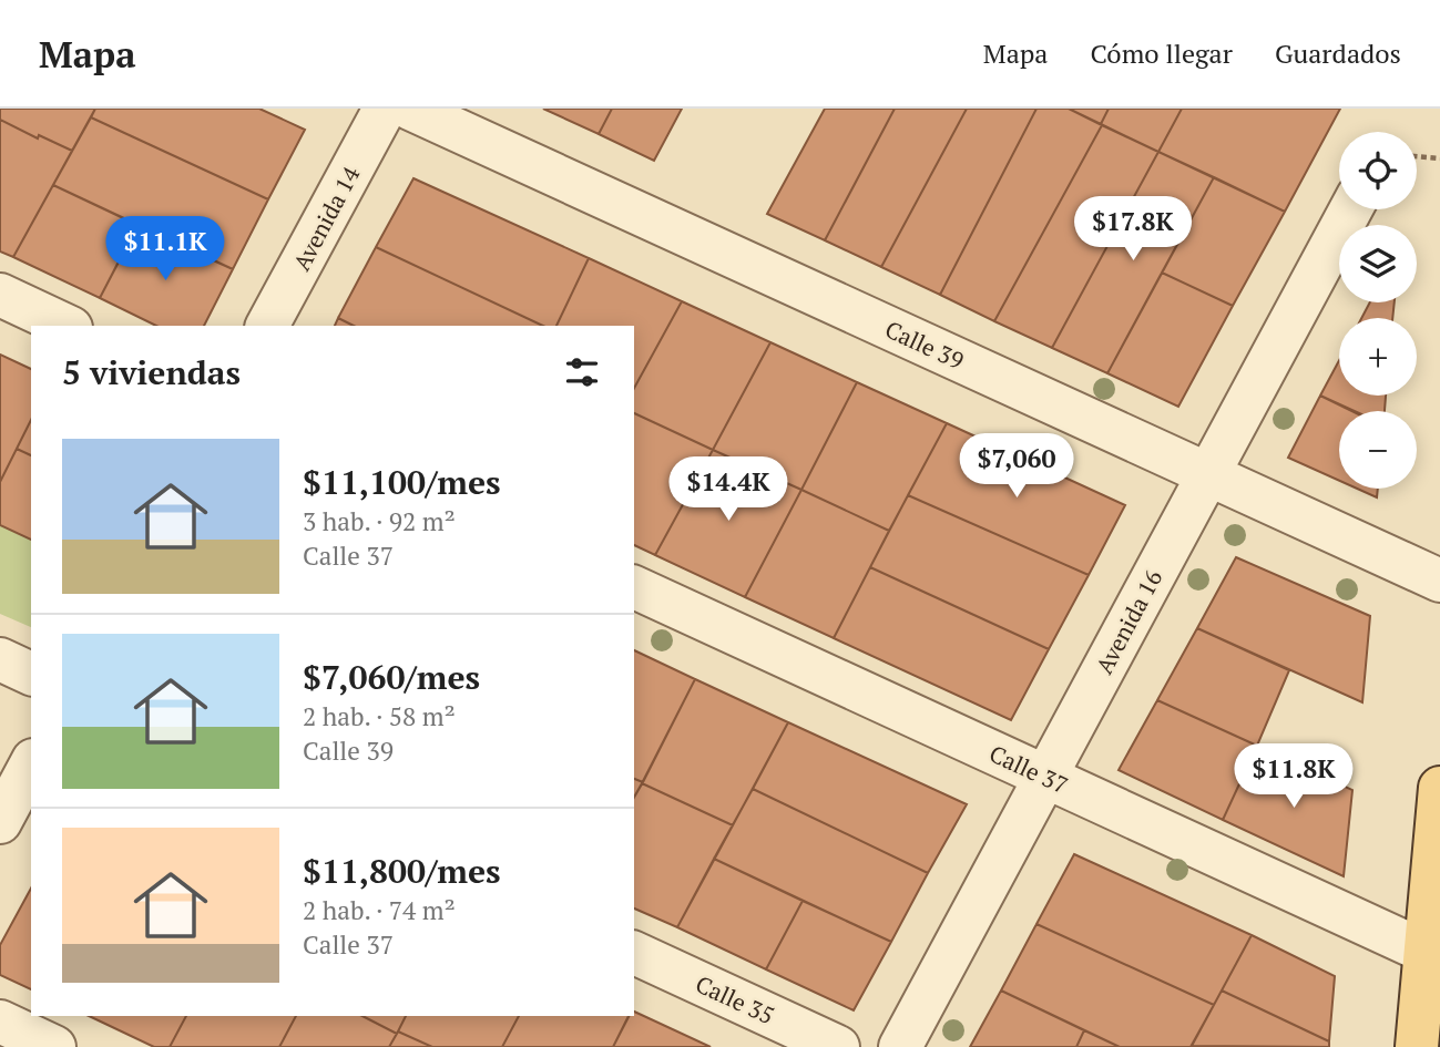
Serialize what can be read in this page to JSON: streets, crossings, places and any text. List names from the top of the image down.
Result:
{
  "streets": {
    "street": [
      "Avenida 14",
      "Calle 39",
      "Avenida 16",
      "Calle 37",
      "Calle 35"
    ]
  },
  "crossings": [
    ["Calle 39", "Avenida 16"],
    ["Avenida 16", "Calle 37"]
  ],
  "page": {
    "header": "Mapa",
    "nav": ["Mapa", "Cómo llegar", "Guardados"],
    "map_buttons": ["+", "−"],
    "price": [
      "$17.8K",
      "$11.1K",
      "$7,060",
      "$14.4K",
      "$11.8K"
    ],
    "heading": "5 viviendas",
    "list": [
      {
        "name": "$11,100/mes",
        "note": "3 hab. · 92 m² · Calle 37"
      },
      {
        "name": "$7,060/mes",
        "note": "2 hab. · 58 m² · Calle 39"
      },
      {
        "name": "$11,800/mes",
        "note": "2 hab. · 74 m² · Calle 37"
      }
    ]
  }
}
